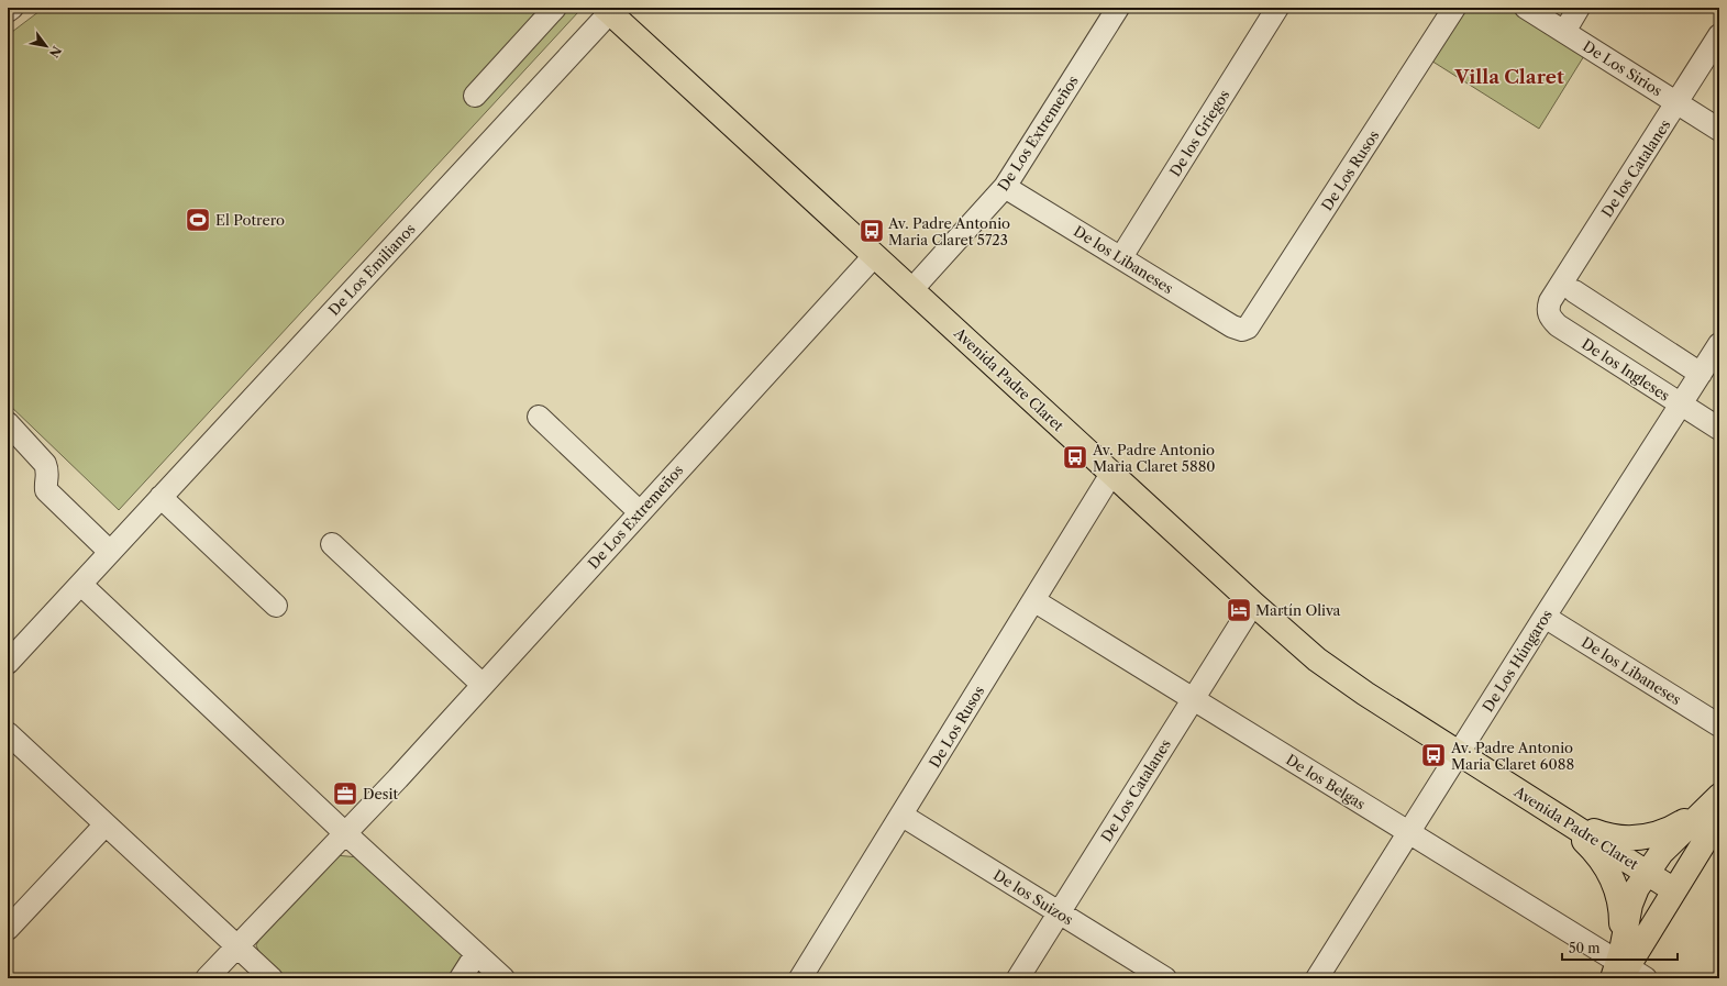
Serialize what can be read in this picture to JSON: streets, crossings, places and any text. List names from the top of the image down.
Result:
{
  "streets": {
    "main road": ["Avenida Padre Claret"],
    "street": [
      "De Los Sirios",
      "De Los Extremeños",
      "De los Griegos",
      "De los Catalanes",
      "De Los Rusos",
      "De los Libaneses",
      "De Los Emilianos",
      "De los Ingleses",
      "De Los Húngaros",
      "De los Belgas",
      "De Los Catalanes",
      "De los Suizos"
    ]
  },
  "crossings": [
    ["De Los Sirios", "De los Catalanes"],
    ["De Los Extremeños", "De los Libaneses"],
    ["De Los Extremeños", "Avenida Padre Claret"],
    ["De los Griegos", "De los Libaneses"],
    ["De los Catalanes", "De los Ingleses"],
    ["De Los Rusos", "De los Libaneses"],
    ["De Los Rusos", "Avenida Padre Claret"],
    ["De Los Rusos", "De los Belgas"],
    ["De Los Rusos", "De los Suizos"],
    ["De los Libaneses", "De Los Húngaros"],
    ["De Los Emilianos", "Avenida Padre Claret"],
    ["De los Ingleses", "De Los Húngaros"],
    ["Avenida Padre Claret", "De Los Húngaros"],
    ["Avenida Padre Claret", "De Los Catalanes"],
    ["De Los Húngaros", "De los Belgas"],
    ["De los Belgas", "De Los Catalanes"],
    ["De Los Catalanes", "De los Suizos"]
  ],
  "districts": ["Villa Claret"],
  "places": {
    "sports": ["El Potrero"],
    "bus stop": ["Av. Padre Antonio Maria Claret 5723", "Av. Padre Antonio Maria Claret 5880", "Av. Padre Antonio Maria Claret 6088"],
    "hotel": ["Martín Oliva"],
    "office": ["Desit"]
  },
  "scale_bar": "50 m",
  "north": "bottom right"
}
